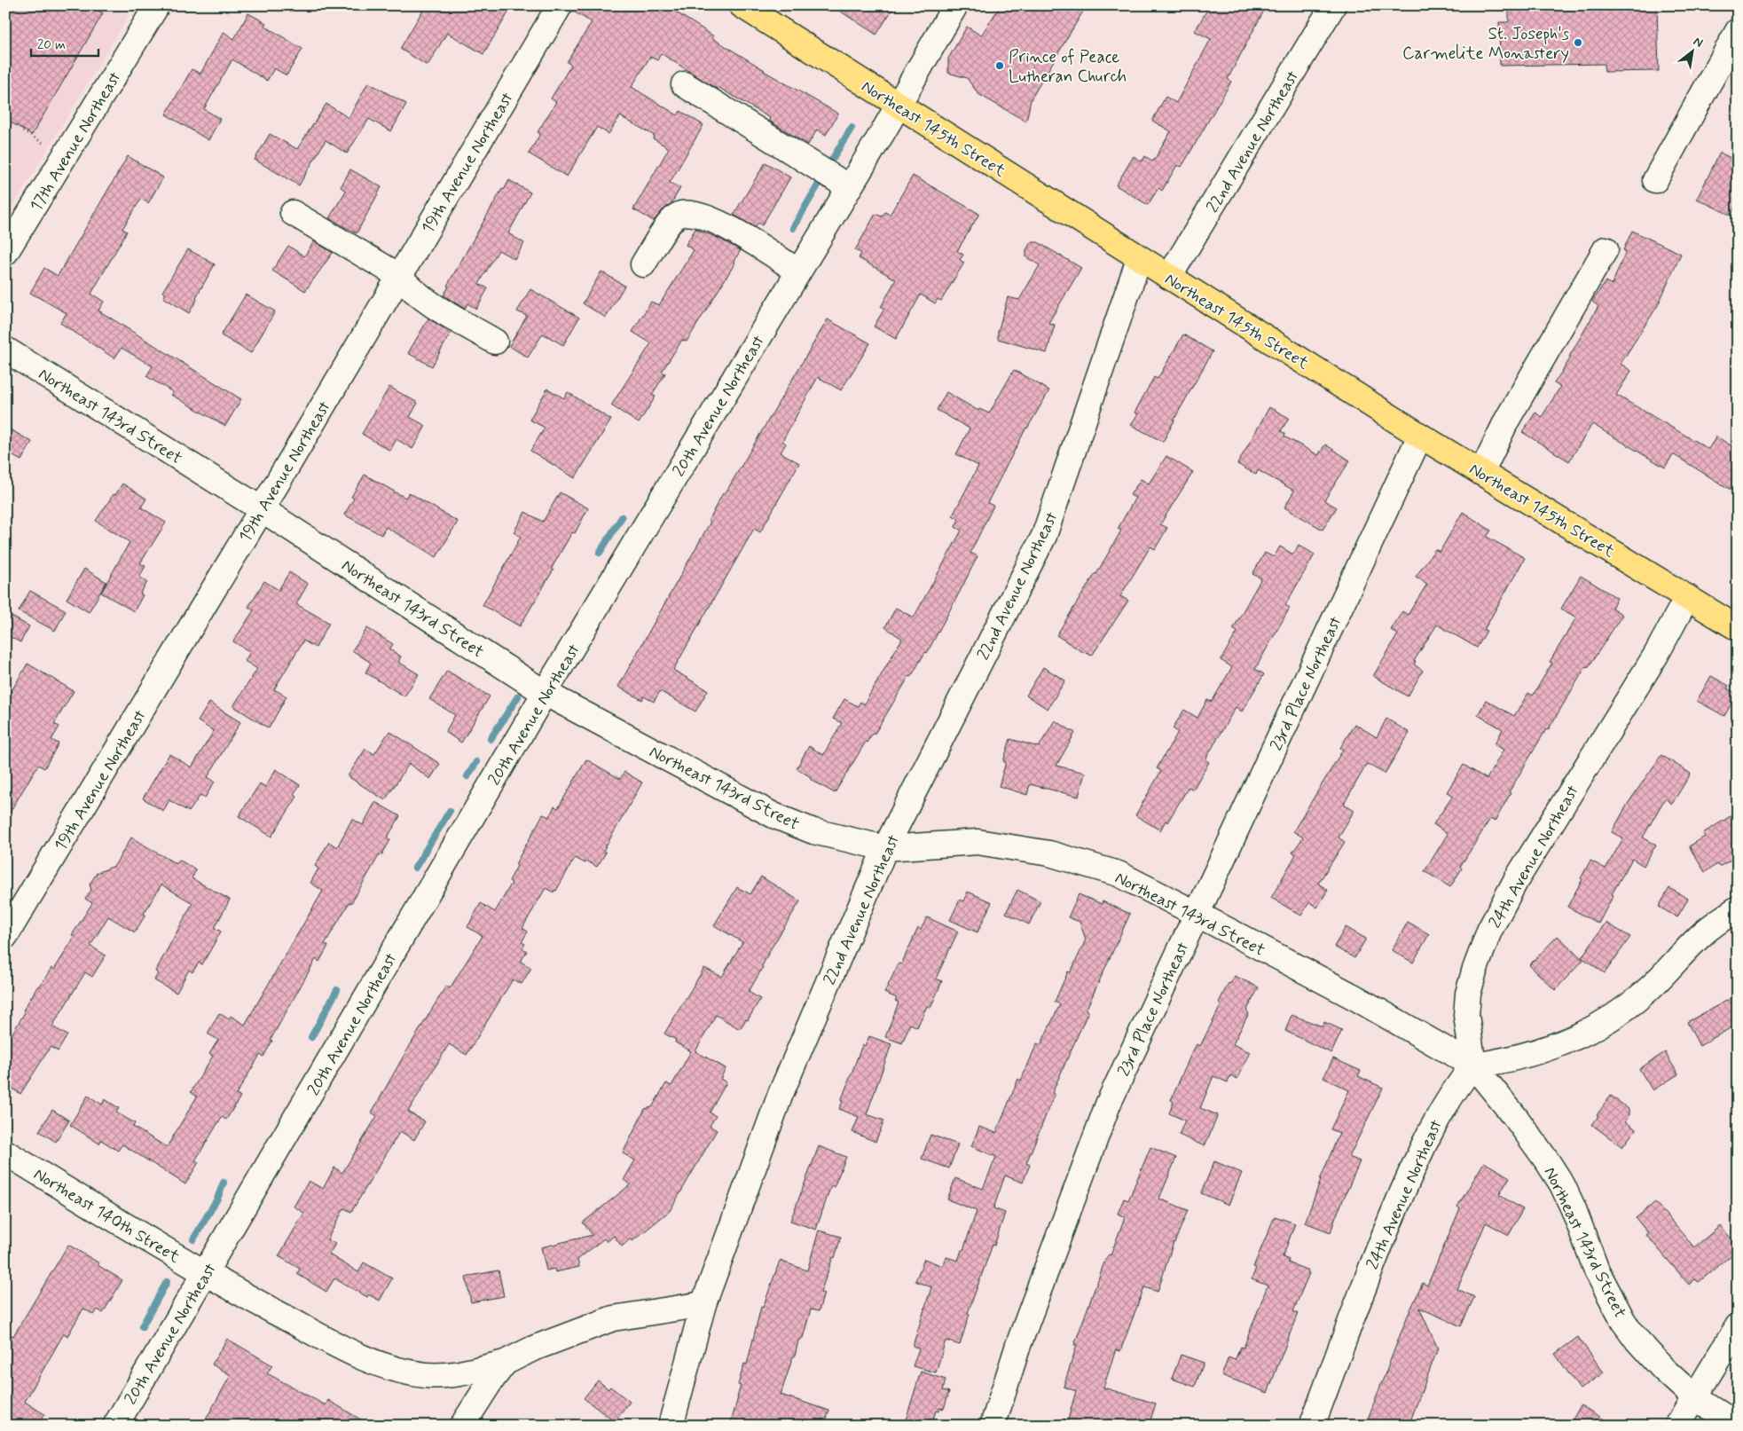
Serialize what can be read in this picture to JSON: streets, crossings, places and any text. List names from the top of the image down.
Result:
{
  "streets": {
    "main road": ["Northeast 145th Street"],
    "street": [
      "17th Avenue Northeast",
      "22nd Avenue Northeast",
      "19th Avenue Northeast",
      "20th Avenue Northeast",
      "Northeast 143rd Street",
      "23rd Place Northeast",
      "24th Avenue Northeast",
      "Northeast 140th Street"
    ]
  },
  "crossings": [
    ["Northeast 145th Street", "22nd Avenue Northeast"],
    ["Northeast 145th Street", "20th Avenue Northeast"],
    ["Northeast 145th Street", "23rd Place Northeast"],
    ["Northeast 145th Street", "24th Avenue Northeast"],
    ["22nd Avenue Northeast", "Northeast 143rd Street"],
    ["19th Avenue Northeast", "Northeast 143rd Street"],
    ["20th Avenue Northeast", "Northeast 143rd Street"],
    ["20th Avenue Northeast", "Northeast 140th Street"],
    ["Northeast 143rd Street", "23rd Place Northeast"],
    ["Northeast 143rd Street", "24th Avenue Northeast"]
  ],
  "places": ["St. Joseph's Carmelite Monastery", "Prince of Peace Lutheran Church"],
  "scale_bar": "20 m",
  "north": "top right"
}
